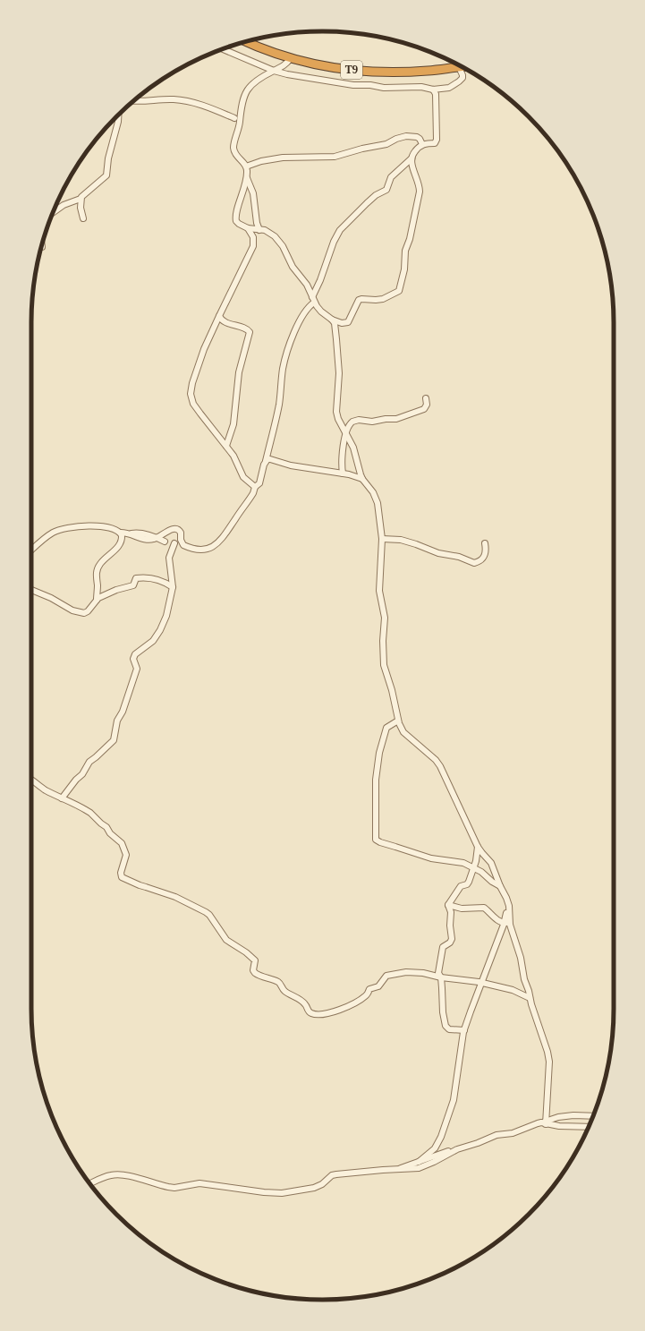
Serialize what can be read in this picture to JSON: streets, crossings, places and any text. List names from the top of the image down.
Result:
{
  "streets": {
    "highway": ["T9"]
  }
}
